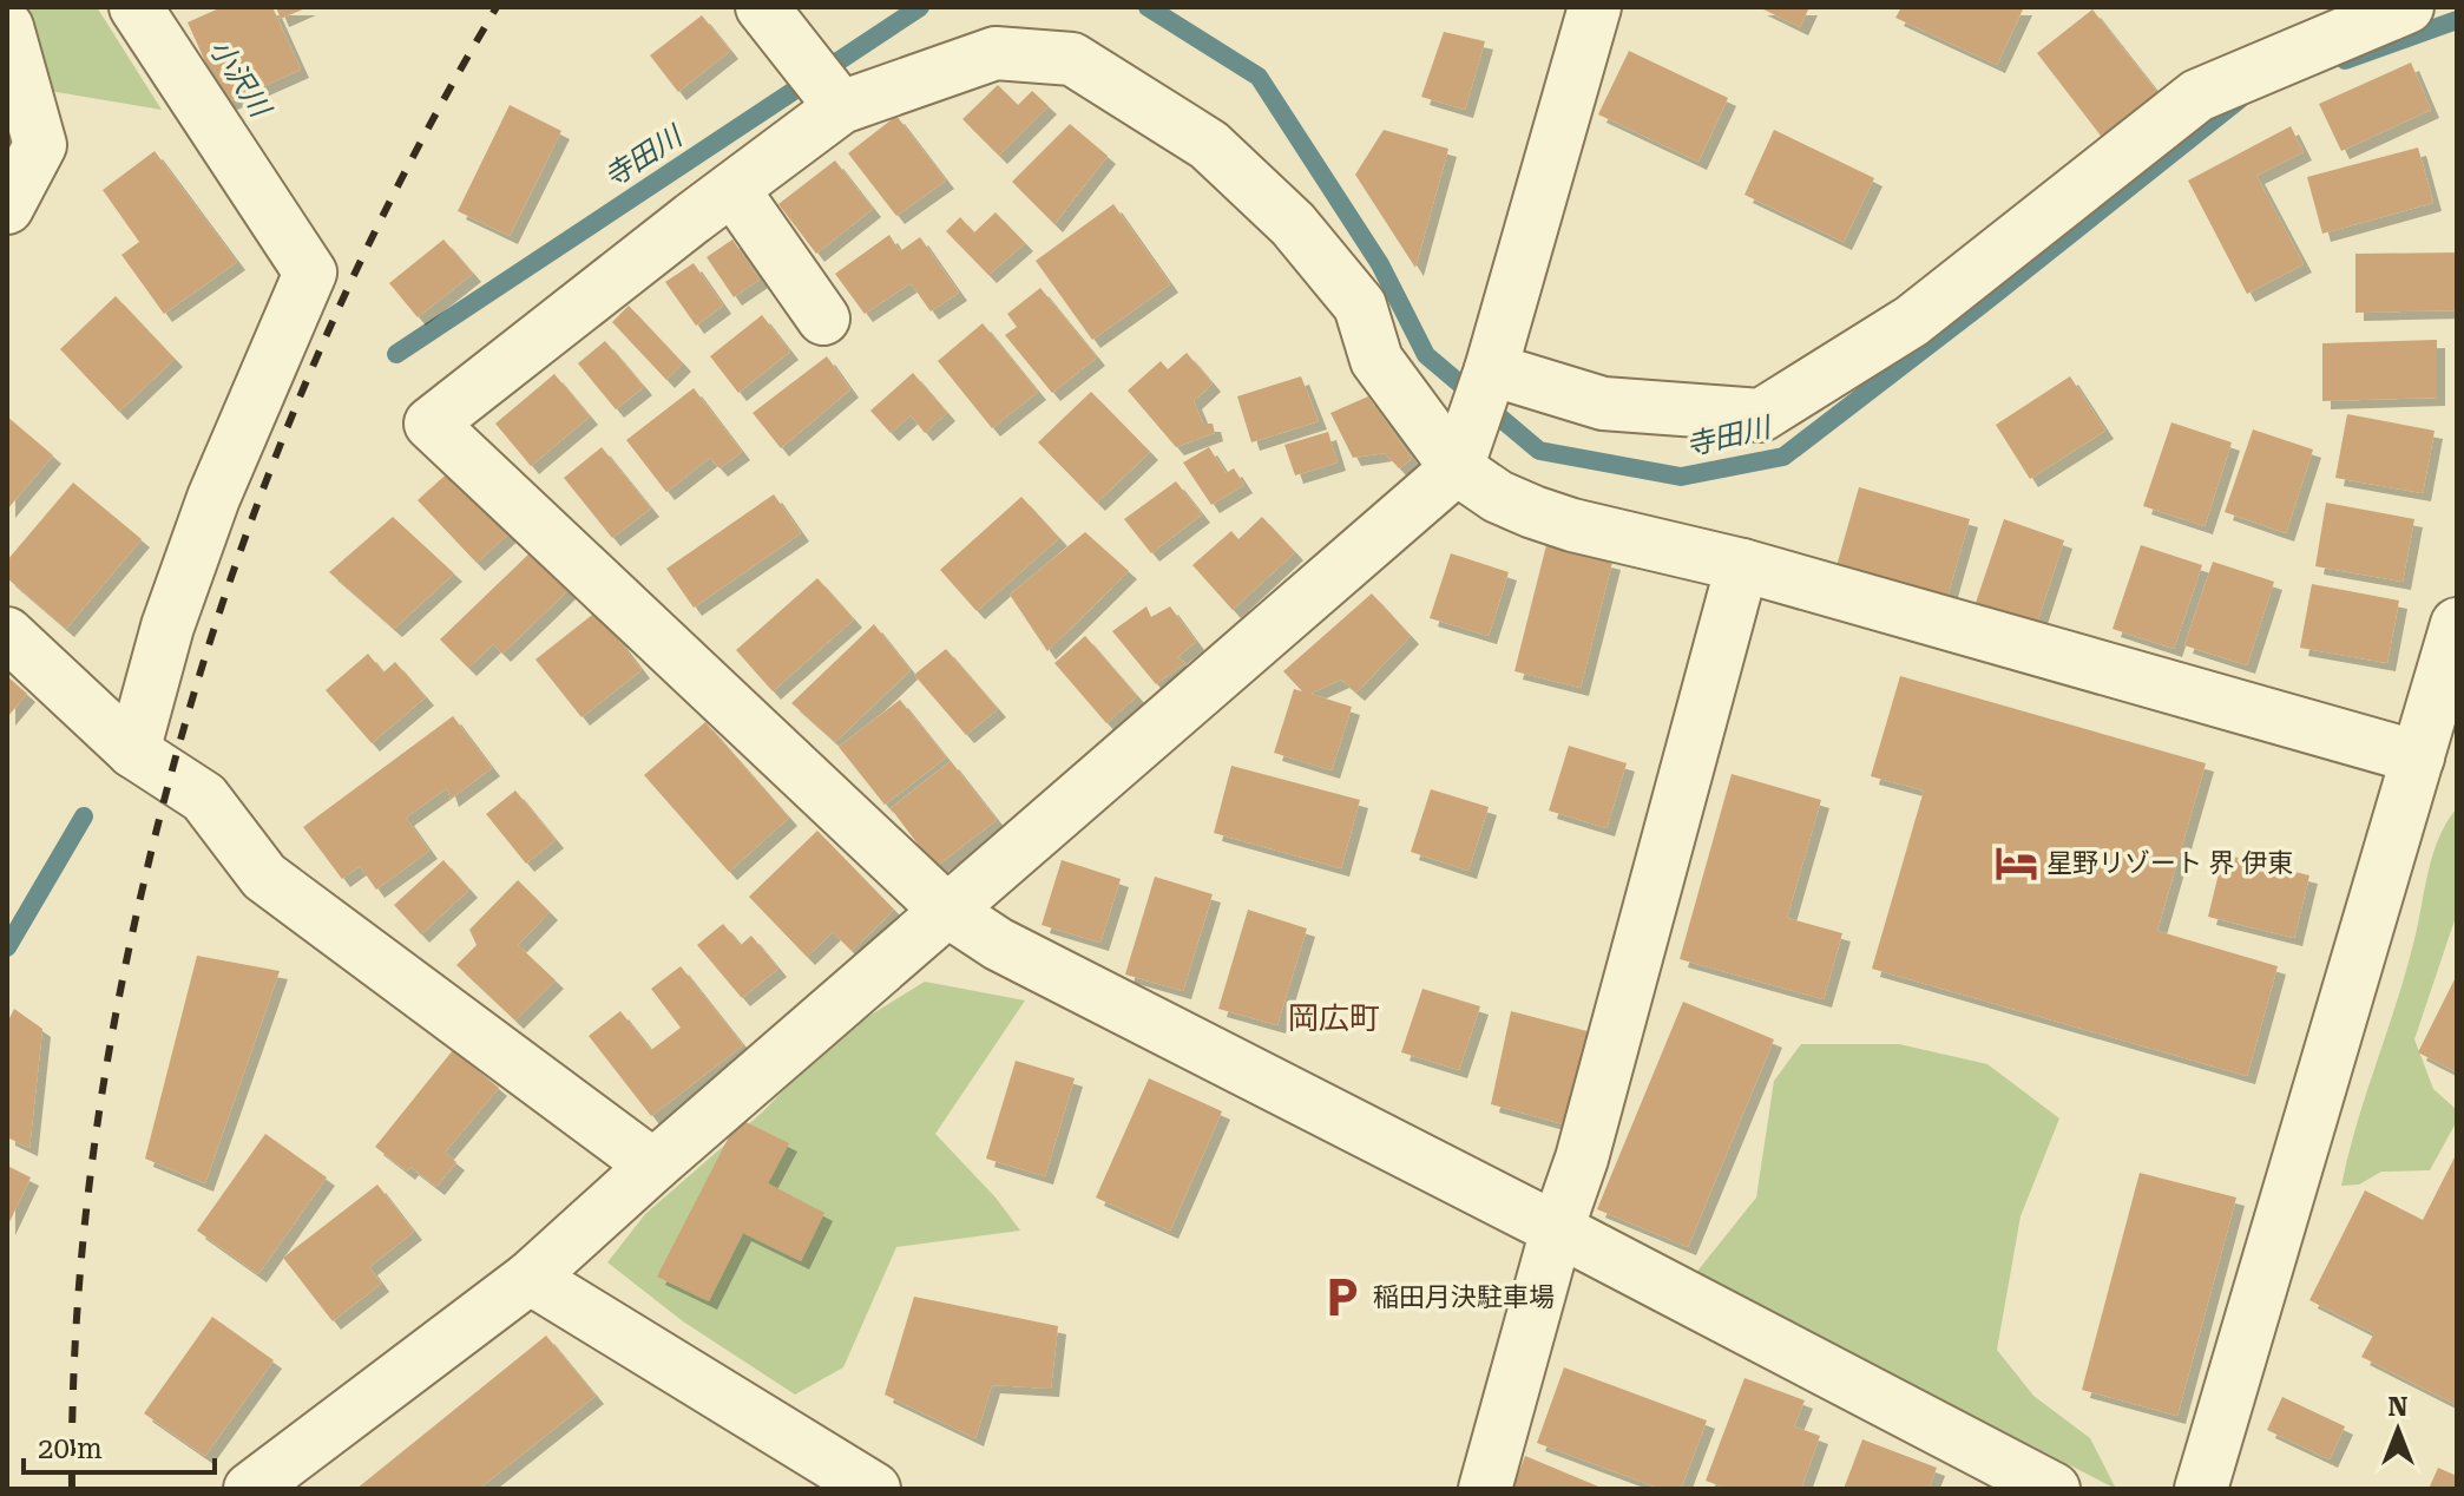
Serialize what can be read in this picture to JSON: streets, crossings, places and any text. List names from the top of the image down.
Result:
{
  "districts": ["岡広町"],
  "water": ["小沢川", "寺田川"],
  "places": {
    "hotel": ["星野リゾート 界 伊東"],
    "parking": ["稲田月決駐車場"]
  },
  "scale_bar": "20 m",
  "north": "top"
}
